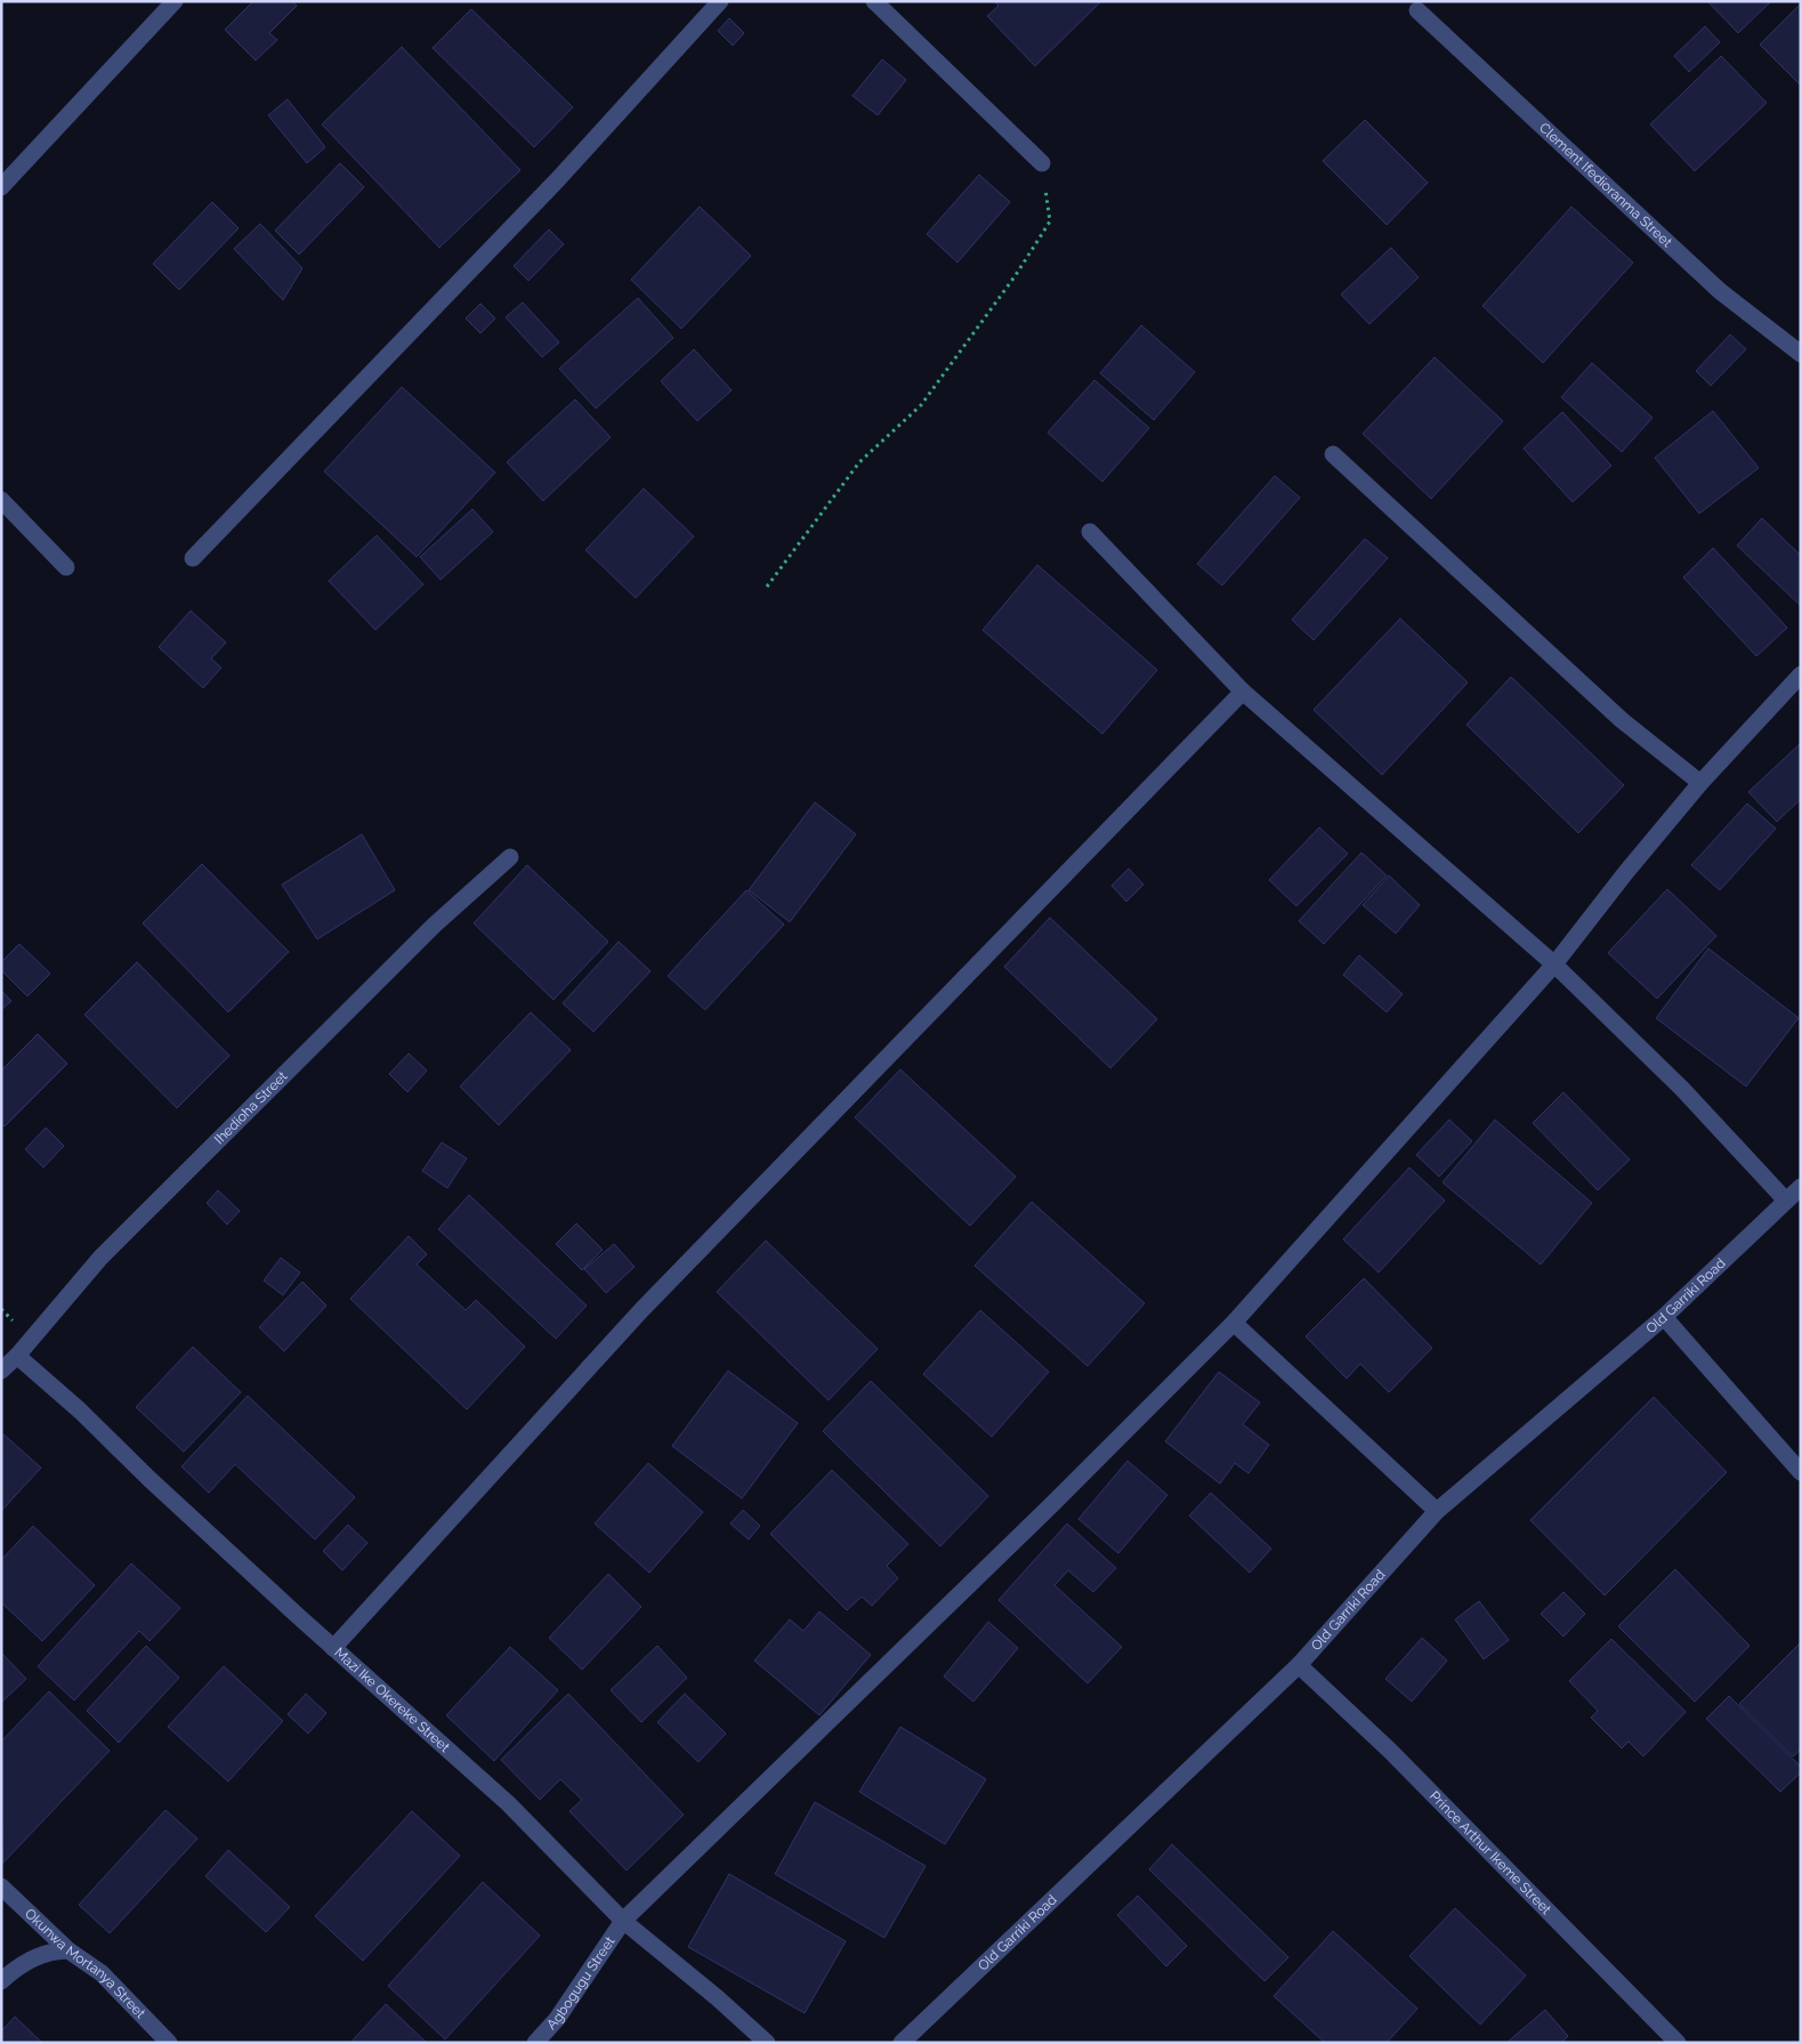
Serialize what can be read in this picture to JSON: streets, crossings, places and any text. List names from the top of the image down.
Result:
{
  "streets": {
    "street": [
      "Clement Ifedioranma Street",
      "Ihedioha Street",
      "Old Garriki Road",
      "Mazi Ike Okereke Street",
      "Prince Arthur Ikeme Street",
      "Okunwa Mortanya Street",
      "Agbogugu Street"
    ]
  },
  "crossings": [
    ["Ihedioha Street", "Mazi Ike Okereke Street"],
    ["Old Garriki Road", "Prince Arthur Ikeme Street"],
    ["Mazi Ike Okereke Street", "Agbogugu Street"]
  ]
}
